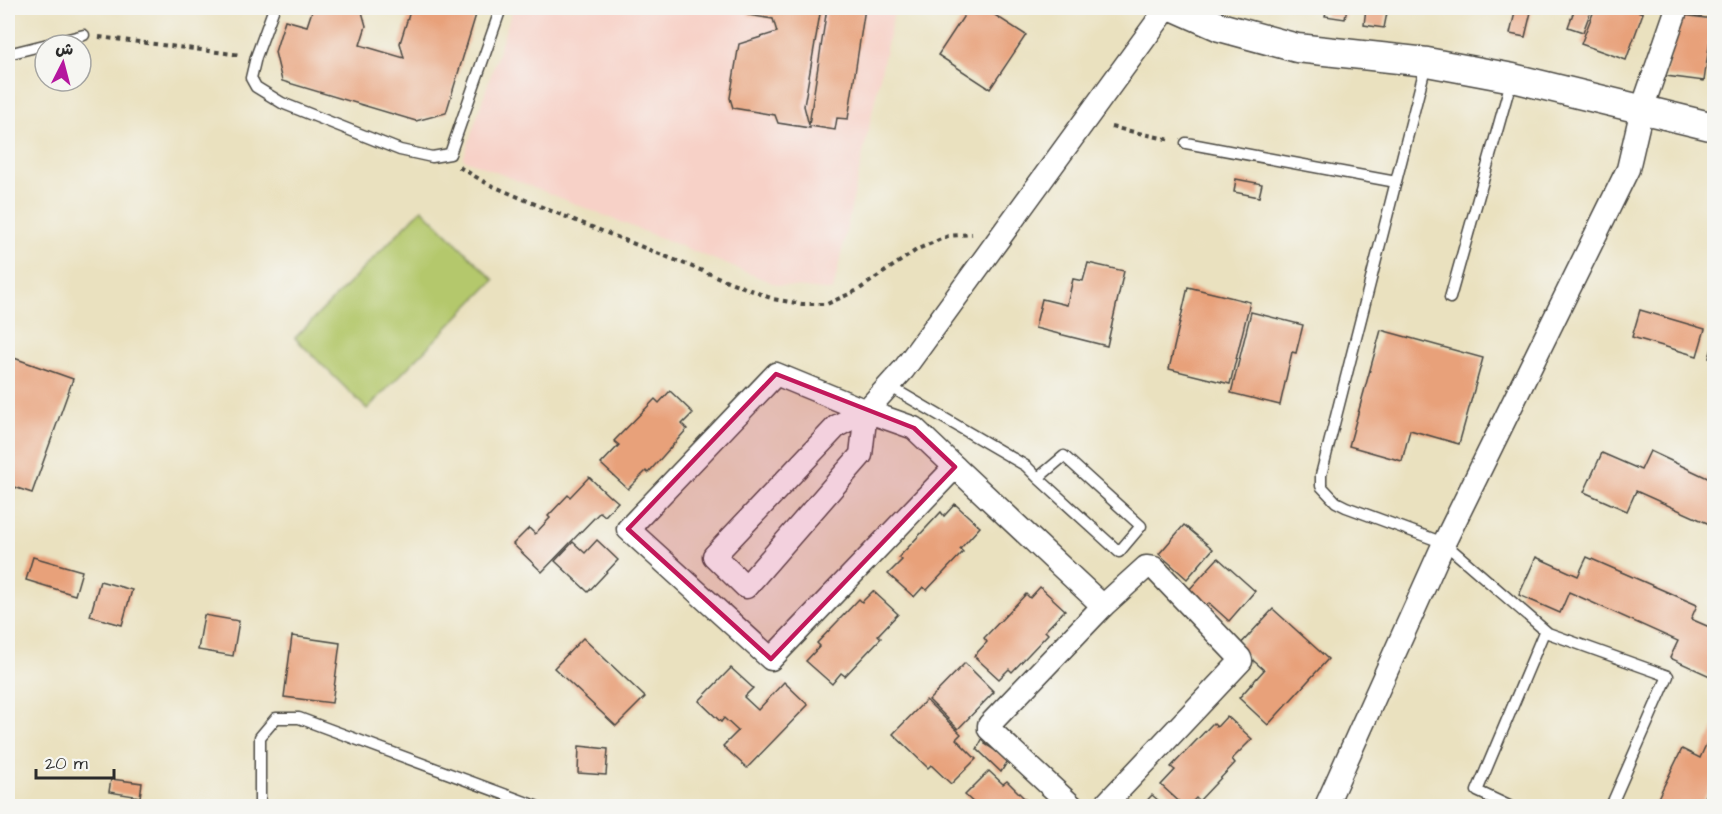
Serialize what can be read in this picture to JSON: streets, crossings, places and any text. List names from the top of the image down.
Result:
{
  "scale_bar": "20 m",
  "north": "top"
}
